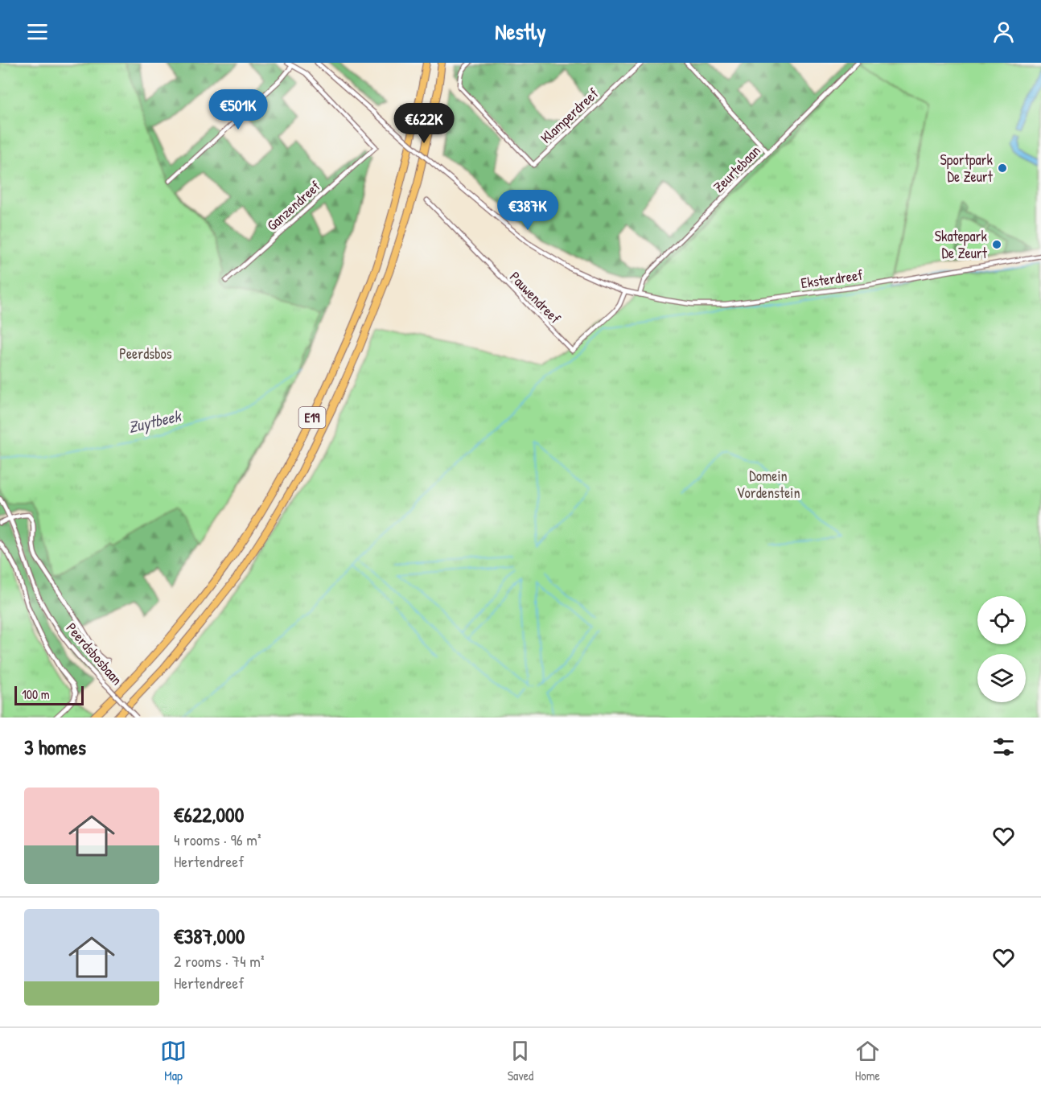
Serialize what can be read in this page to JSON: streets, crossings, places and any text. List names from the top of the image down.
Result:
{
  "streets": {
    "highway": ["E19"],
    "street": [
      "Klamperdreef",
      "Zeurtebaan",
      "Ganzendreef",
      "Eksterdreef",
      "Pauwendreef",
      "Peerdsbosbaan"
    ]
  },
  "crossings": [
    ["Zeurtebaan", "Eksterdreef"],
    ["Eksterdreef", "Pauwendreef"]
  ],
  "water": ["Zuytbeek"],
  "parks": ["Peerdsbos", "Domein Vordenstein"],
  "places": ["Sportpark De Zeurt", "Skatepark De Zeurt"],
  "scale_bar": "100 m",
  "page": {
    "header": "Nestly",
    "price": ["€501K", "€622K", "€387K"],
    "scale": "100 m",
    "heading": "3 homes",
    "list": [
      {
        "name": "€622,000",
        "note": "4 rooms · 96 m² · Hertendreef"
      },
      {
        "name": "€387,000",
        "note": "2 rooms · 74 m² · Hertendreef"
      }
    ],
    "tabs": ["Map", "Saved", "Home"]
  }
}
